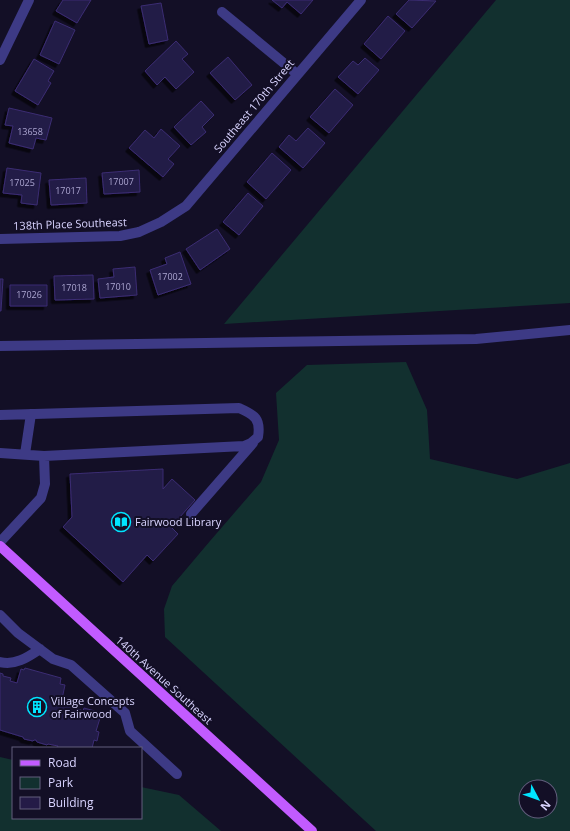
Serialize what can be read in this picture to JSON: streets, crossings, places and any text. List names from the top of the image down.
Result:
{
  "streets": {
    "main road": ["140th Avenue Southeast"],
    "street": ["Southeast 170th Street", "138th Place Southeast"]
  },
  "crossings": [
    ["Southeast 170th Street", "138th Place Southeast"]
  ],
  "places": {
    "library": ["Fairwood Library"],
    "building": ["Village Concepts of Fairwood"]
  },
  "house_numbers": [
    "13658",
    "17007",
    "17025",
    "17017",
    "17002",
    "17010",
    "17018",
    "17026"
  ],
  "legend": ["Road", "Park", "Building"],
  "north": "bottom right"
}
